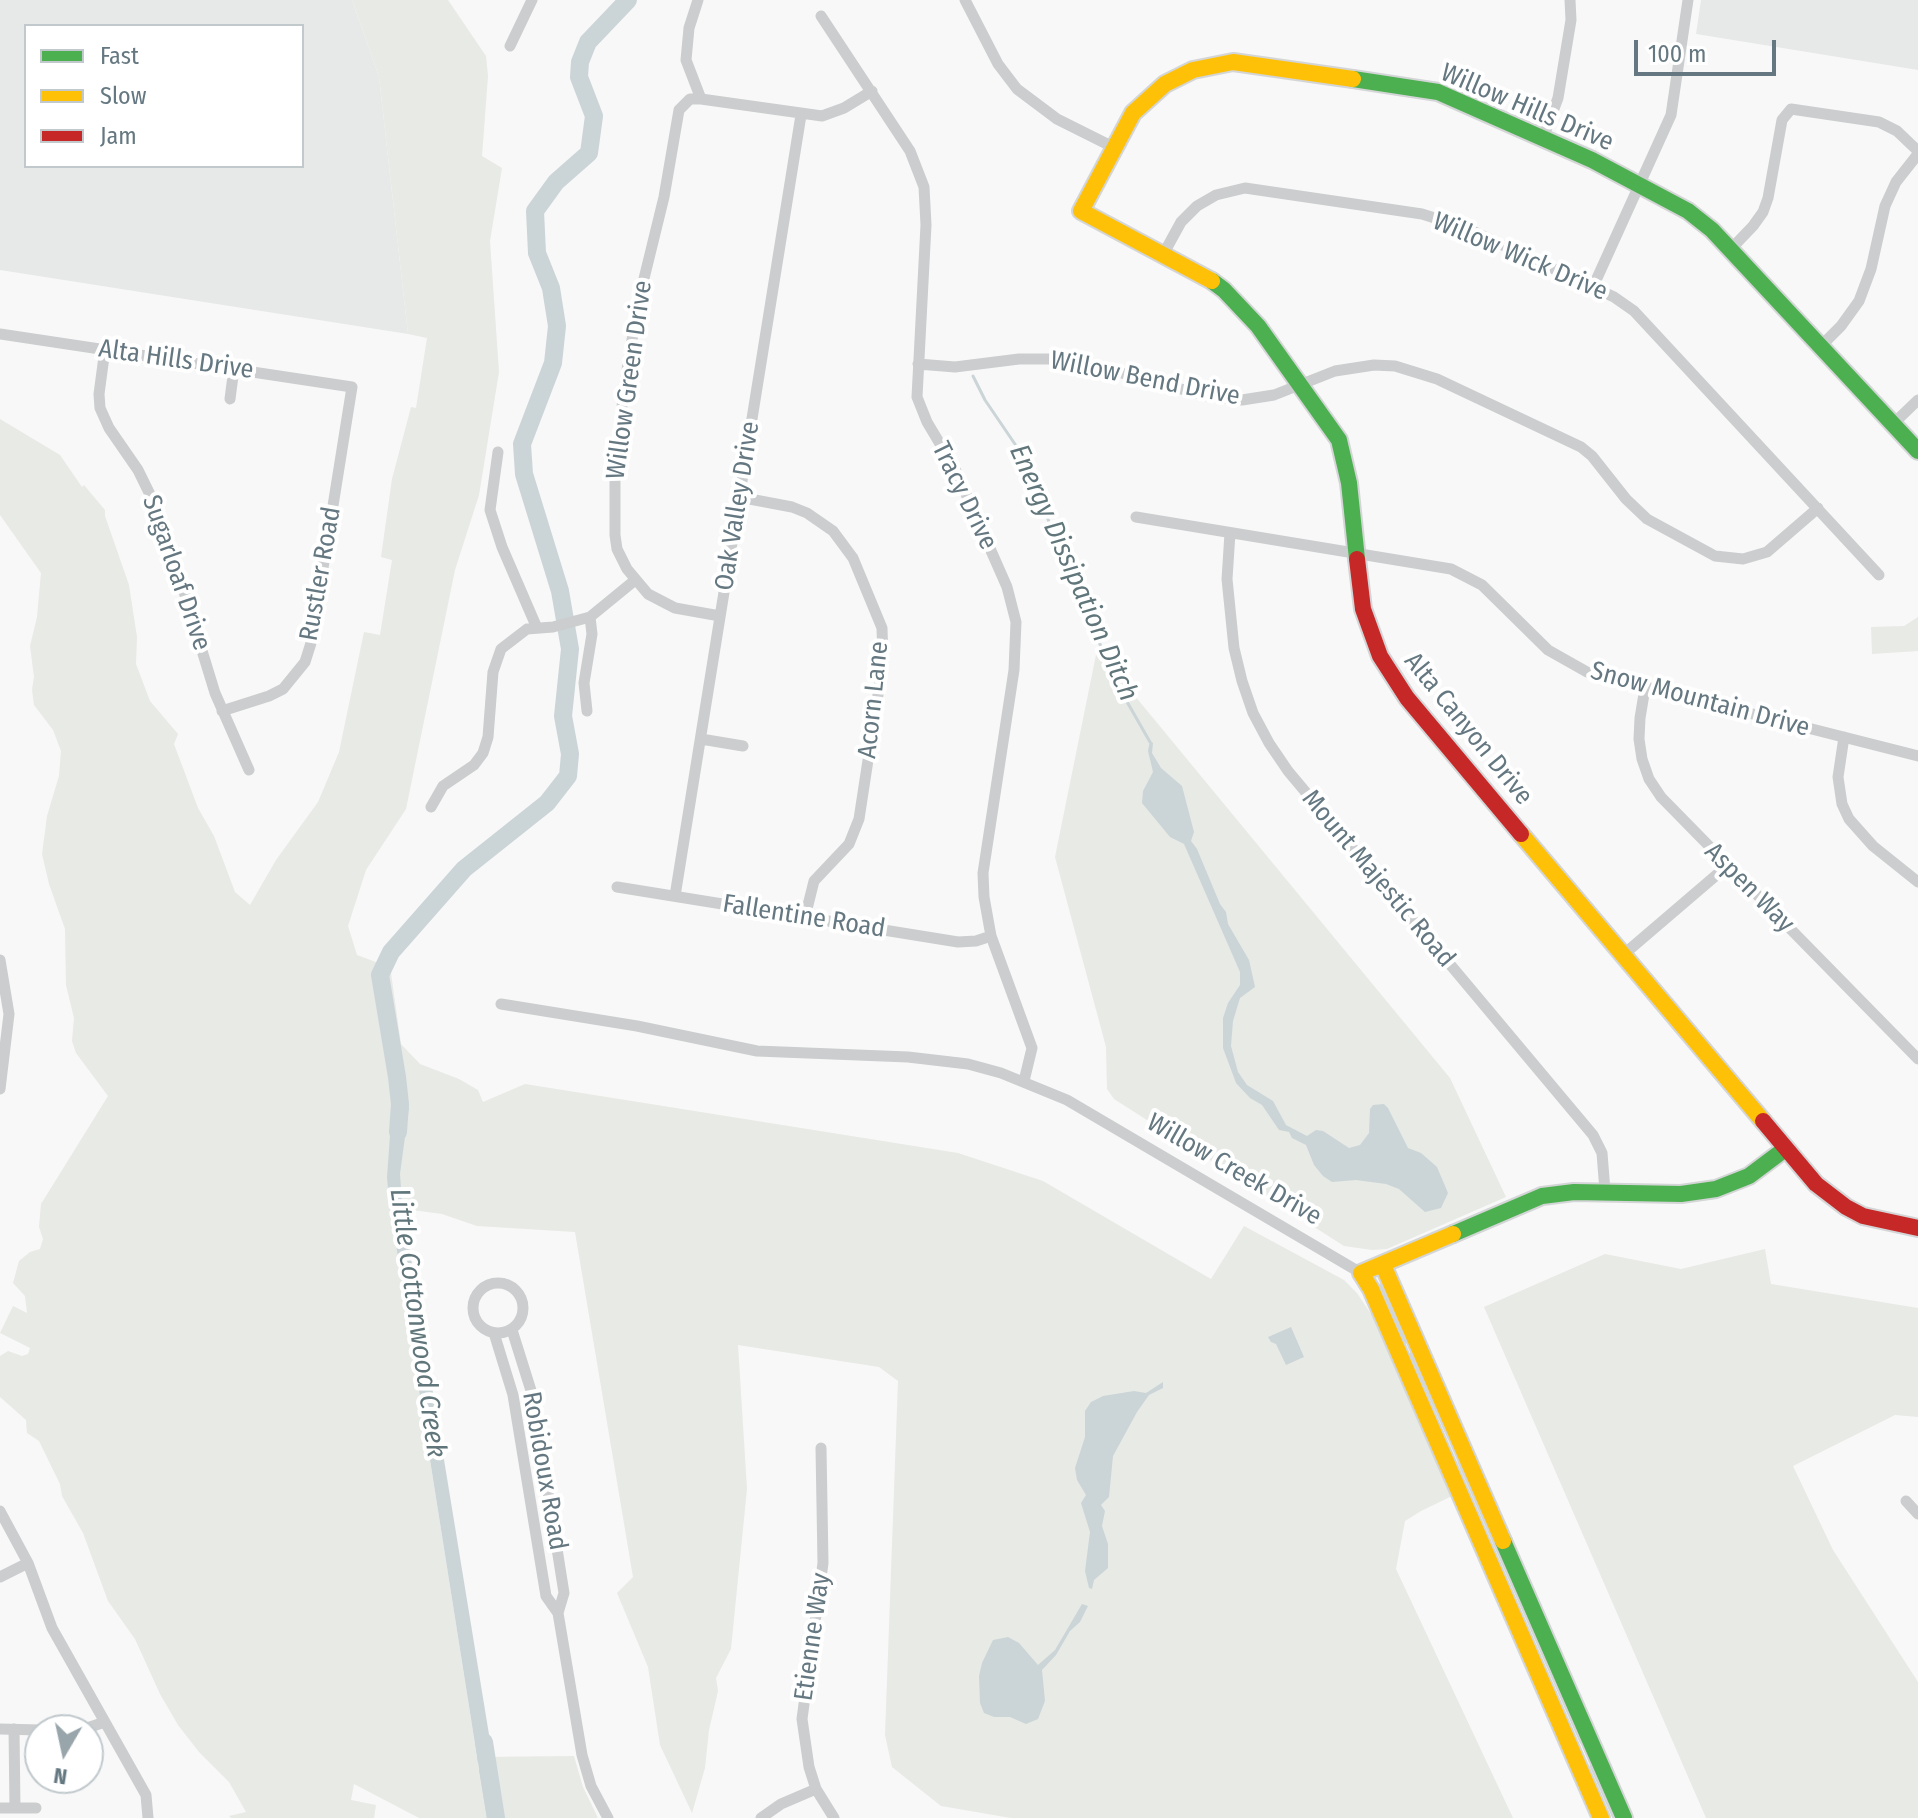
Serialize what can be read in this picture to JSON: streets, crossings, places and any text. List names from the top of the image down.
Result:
{
  "streets": {
    "street": [
      "Willow Hills Drive",
      "Willow Wick Drive",
      "Alta Hills Drive",
      "Willow Bend Drive",
      "Willow Green Drive",
      "Tracy Drive",
      "Oak Valley Drive",
      "Sugarloaf Drive",
      "Rustler Road",
      "Acorn Lane",
      "Snow Mountain Drive",
      "Alta Canyon Drive",
      "Mount Majestic Road",
      "Aspen Way",
      "Fallentine Road",
      "Willow Creek Drive",
      "Robidoux Road",
      "Etienne Way"
    ]
  },
  "crossings": [
    ["Willow Hills Drive", "Alta Canyon Drive"],
    ["Willow Wick Drive", "Willow Bend Drive"],
    ["Willow Wick Drive", "Alta Canyon Drive"],
    ["Alta Hills Drive", "Sugarloaf Drive"],
    ["Alta Hills Drive", "Rustler Road"],
    ["Willow Bend Drive", "Tracy Drive"],
    ["Willow Bend Drive", "Alta Canyon Drive"],
    ["Willow Green Drive", "Oak Valley Drive"],
    ["Tracy Drive", "Fallentine Road"],
    ["Tracy Drive", "Willow Creek Drive"],
    ["Oak Valley Drive", "Acorn Lane"],
    ["Oak Valley Drive", "Fallentine Road"],
    ["Sugarloaf Drive", "Rustler Road"],
    ["Acorn Lane", "Fallentine Road"],
    ["Snow Mountain Drive", "Alta Canyon Drive"],
    ["Snow Mountain Drive", "Mount Majestic Road"],
    ["Snow Mountain Drive", "Aspen Way"]
  ],
  "water": ["Energy Dissipation Ditch", "Little Cottonwood Creek"],
  "legend": ["Fast", "Slow", "Jam"],
  "scale_bar": "100 m",
  "north": "bottom"
}
